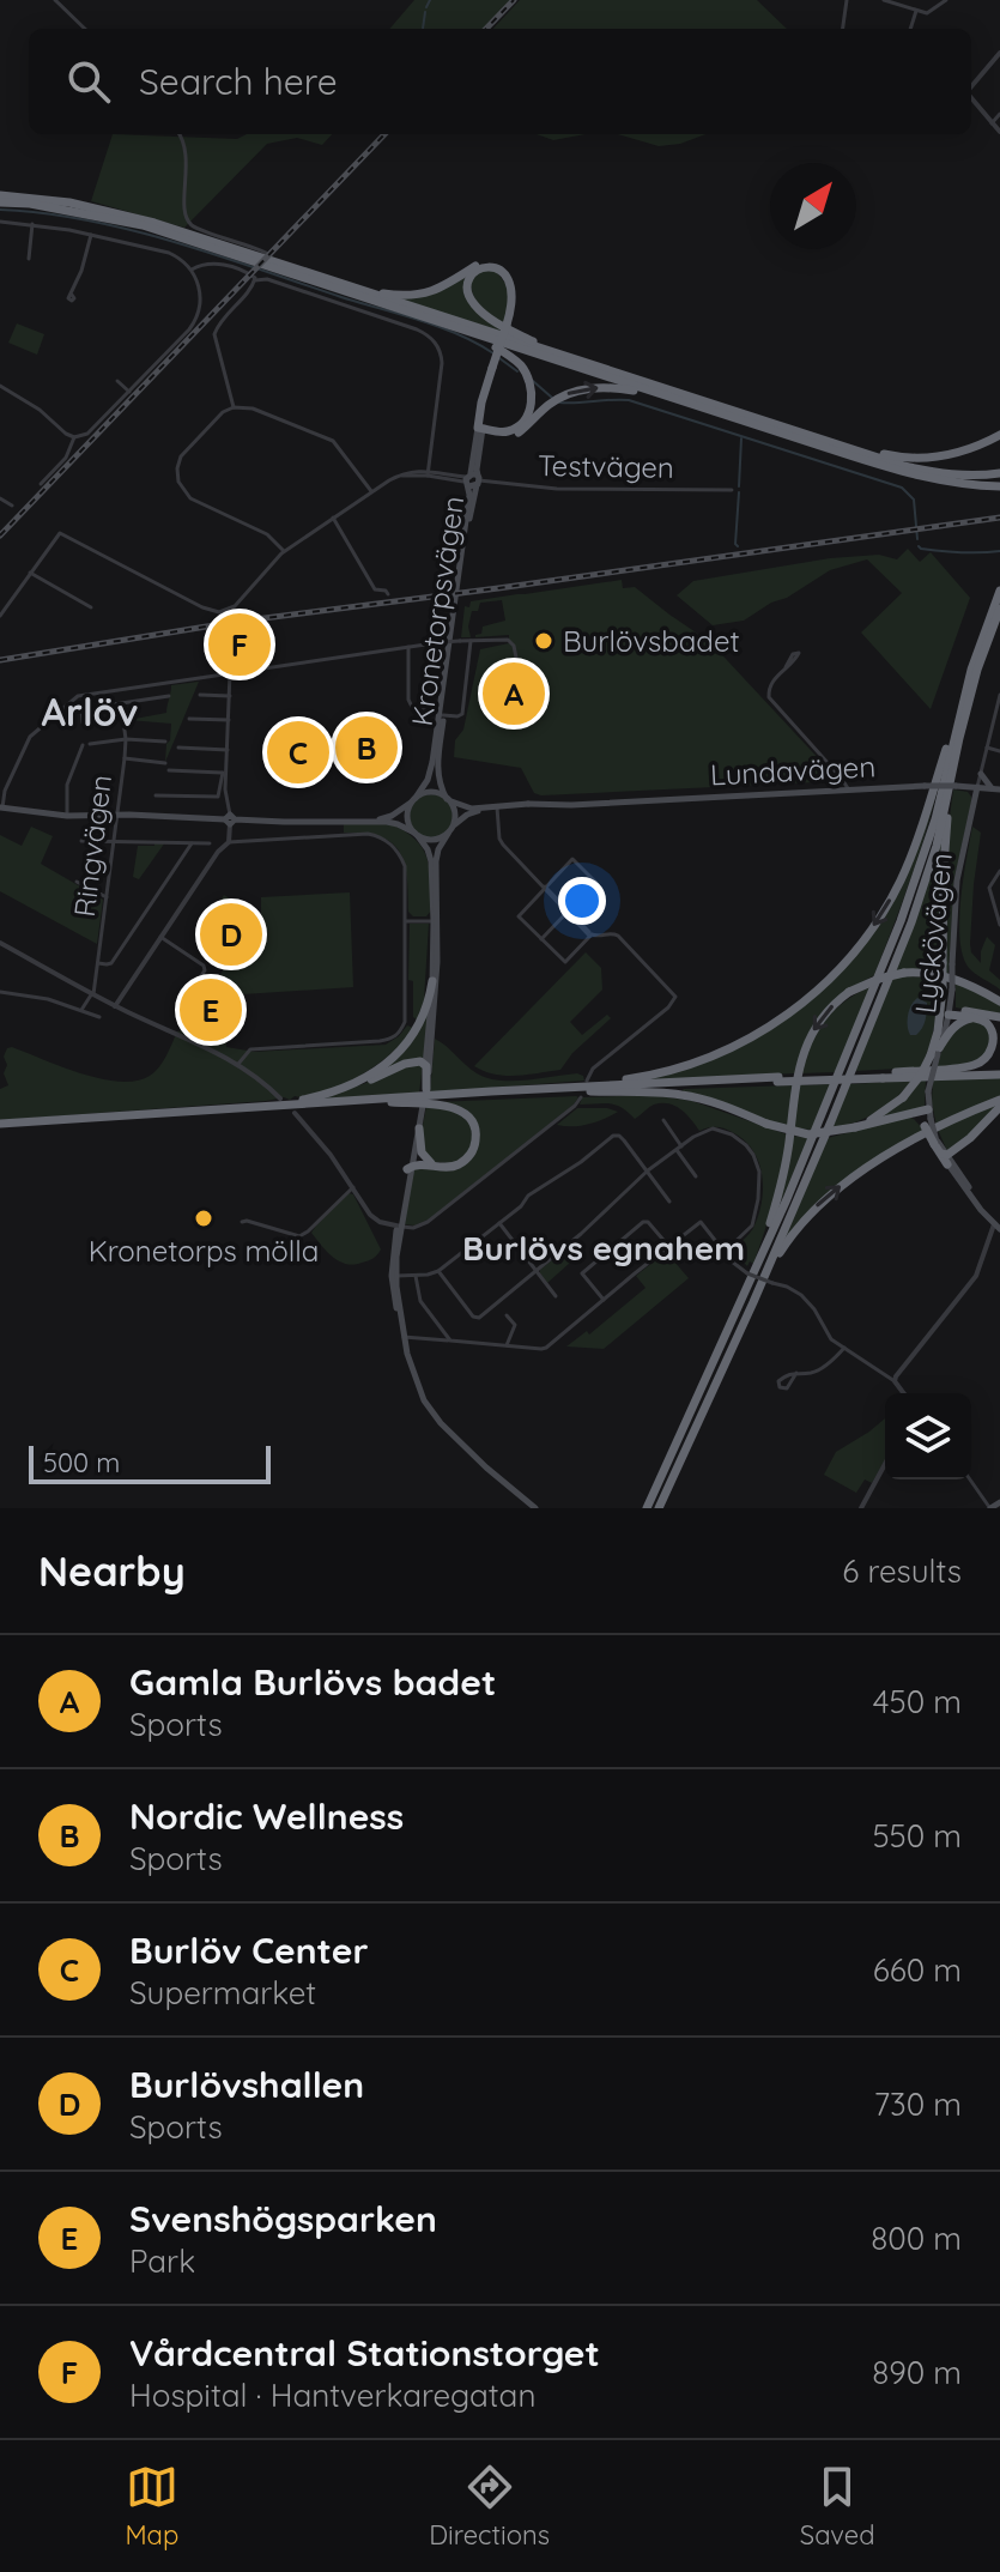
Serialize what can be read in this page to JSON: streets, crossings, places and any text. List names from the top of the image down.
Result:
{
  "streets": {
    "main road": ["Kronetorpsvägen", "Lundavägen", "Lyckövägen"],
    "street": ["Testvägen", "Ringvägen"]
  },
  "crossings": [
    ["Testvägen", "Kronetorpsvägen"],
    ["Kronetorpsvägen", "Lundavägen"],
    ["Lundavägen", "Ringvägen"],
    ["Lundavägen", "Lyckövägen"]
  ],
  "districts": ["Arlöv", "Burlövs egnahem"],
  "places": ["Burlövsbadet", "Kronetorps mölla"],
  "scale_bar": "500 m",
  "north": "top right",
  "page": {
    "search": "Search here",
    "pins": [
      "F",
      "A",
      "B",
      "C",
      "D",
      "E"
    ],
    "scale": "500 m",
    "heading": ["Nearby", "6 results"],
    "list": [
      {
        "mark": "A",
        "name": "Gamla Burlövs badet",
        "note": "Sports",
        "value": "450 m"
      },
      {
        "mark": "B",
        "name": "Nordic Wellness",
        "note": "Sports",
        "value": "550 m"
      },
      {
        "mark": "C",
        "name": "Burlöv Center",
        "note": "Supermarket",
        "value": "660 m"
      },
      {
        "mark": "D",
        "name": "Burlövshallen",
        "note": "Sports",
        "value": "730 m"
      },
      {
        "mark": "E",
        "name": "Svenshögsparken",
        "note": "Park",
        "value": "800 m"
      },
      {
        "mark": "F",
        "name": "Vårdcentral Stationstorget",
        "note": "Hospital · Hantverkaregatan",
        "value": "890 m"
      }
    ],
    "nav": ["Map", "Directions", "Saved"]
  }
}
